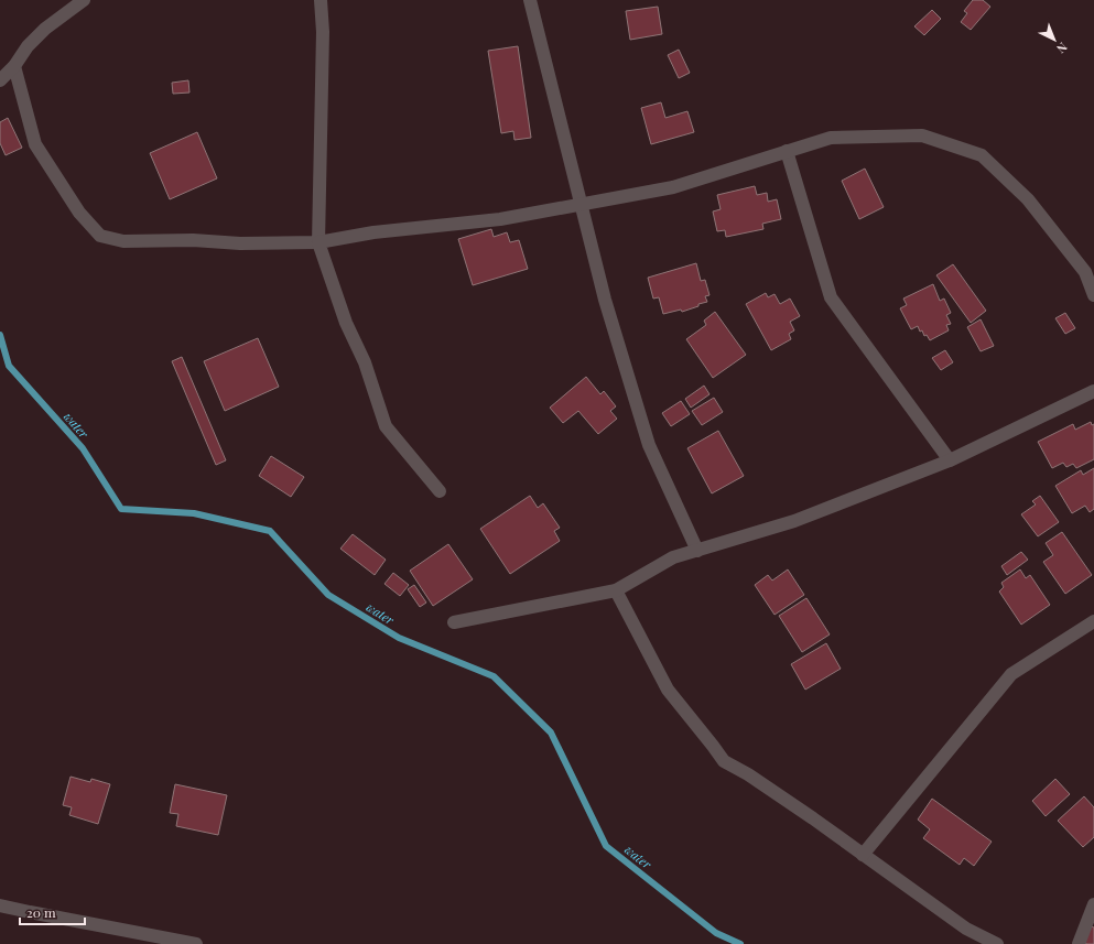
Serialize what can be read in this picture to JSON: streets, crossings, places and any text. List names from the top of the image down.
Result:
{
  "water": ["water"],
  "scale_bar": "20 m",
  "north": "bottom right"
}
